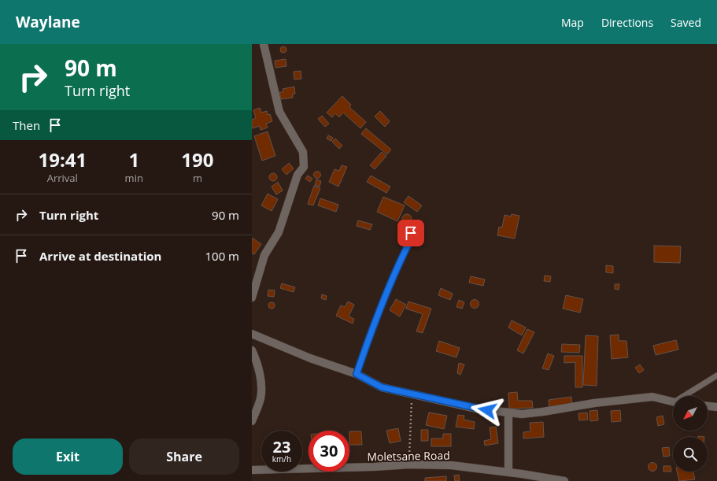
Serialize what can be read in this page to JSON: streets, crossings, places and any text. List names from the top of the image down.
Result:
{
  "streets": {
    "street": ["Moletsane Road"]
  },
  "north": "bottom left",
  "page": {
    "header": "Waylane",
    "nav": ["Map", "Directions", "Saved"],
    "turn": ["90 m", "Turn right"],
    "then": "Then",
    "eta": [
      "19:41",
      "Arrival",
      "1",
      "min",
      "190",
      "m"
    ],
    "list": [
      {
        "name": "Turn right",
        "value": "90 m"
      },
      {
        "name": "Arrive at destination",
        "value": "100 m"
      }
    ],
    "speed": "23 km/h",
    "limit": "30",
    "buttons": ["Exit", "Share"]
  }
}
